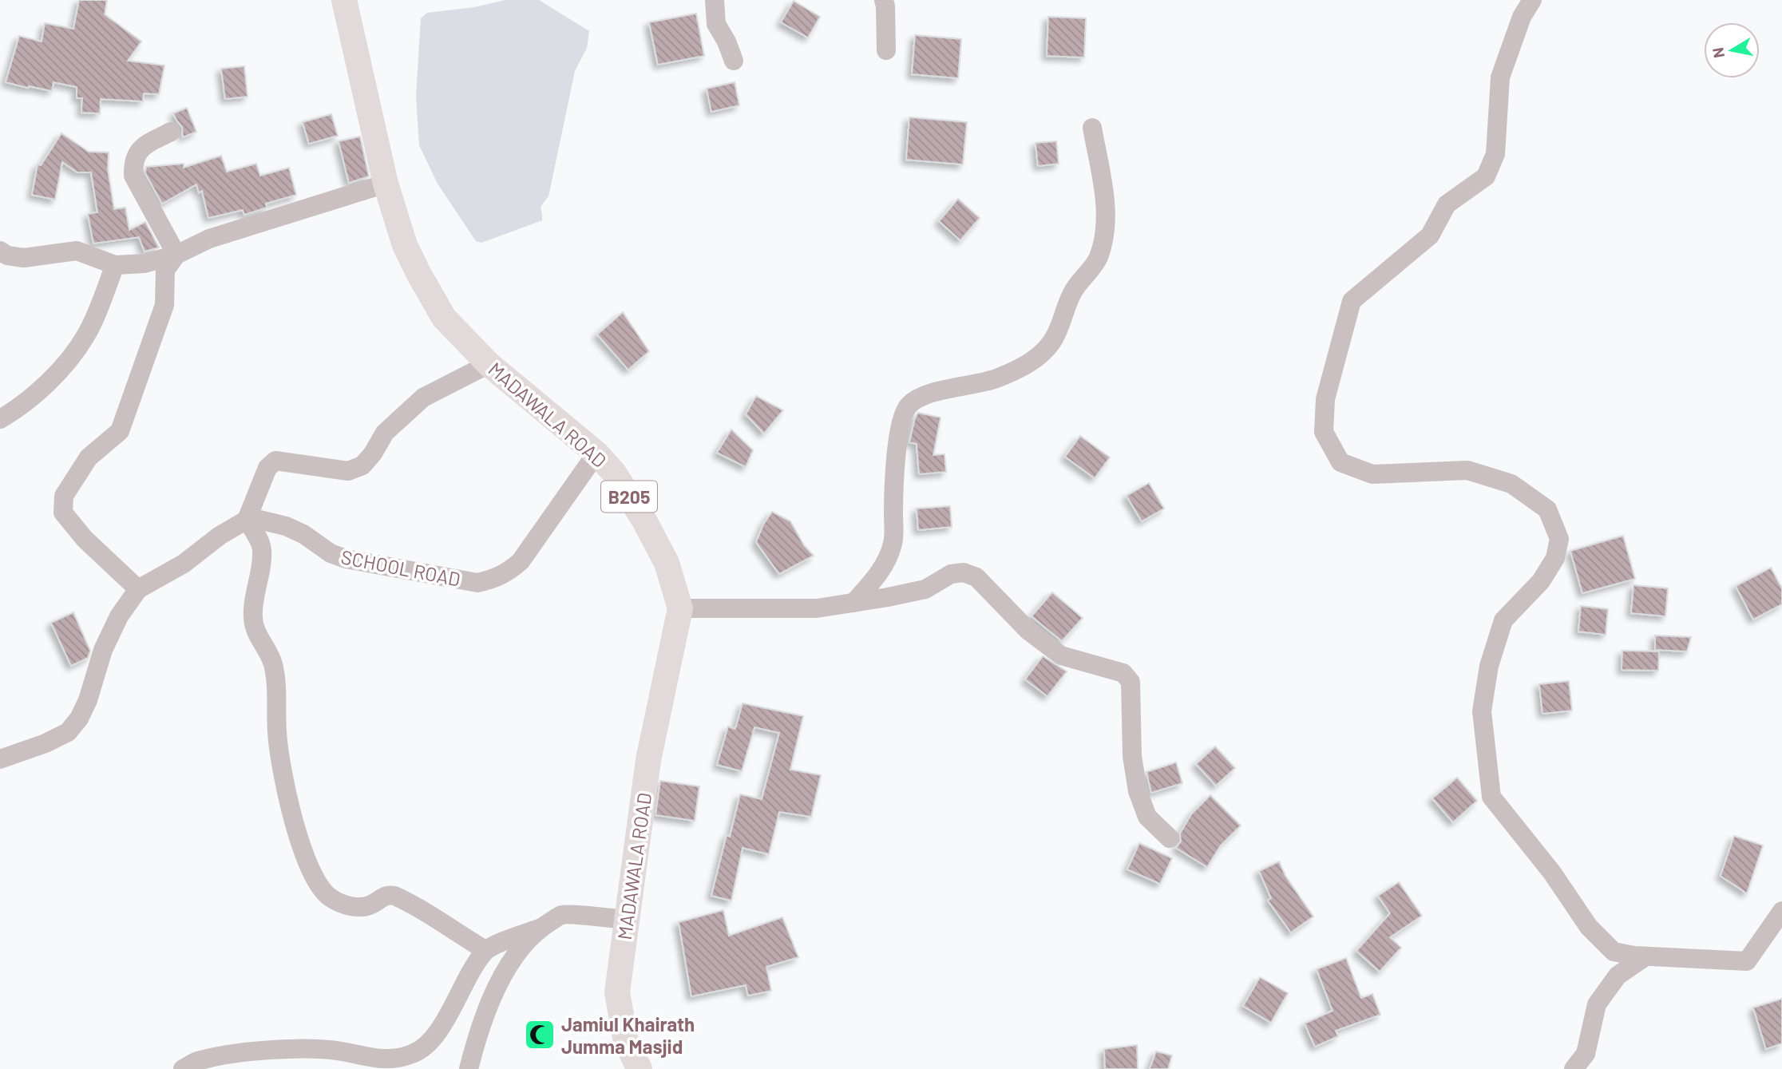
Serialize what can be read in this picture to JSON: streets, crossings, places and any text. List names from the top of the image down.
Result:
{
  "streets": {
    "main road": ["MADAWALA ROAD", "B205"],
    "street": ["SCHOOL ROAD"]
  },
  "crossings": [
    ["MADAWALA ROAD", "SCHOOL ROAD"]
  ],
  "places": {
    "mosque": ["Jamiul Khairath Jumma Masjid"]
  },
  "north": "left"
}
